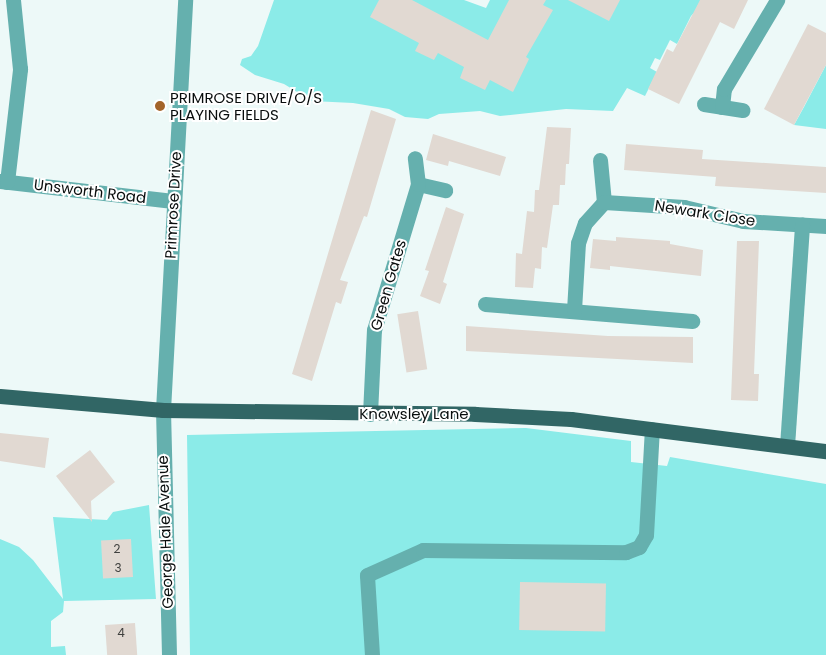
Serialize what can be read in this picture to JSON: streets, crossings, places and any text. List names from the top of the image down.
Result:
{
  "streets": {
    "main road": ["Knowsley Lane"],
    "street": [
      "Unsworth Road",
      "Primrose Drive",
      "Newark Close",
      "Green Gates",
      "George Hale Avenue"
    ]
  },
  "crossings": [
    ["Unsworth Road", "Primrose Drive"],
    ["Primrose Drive", "Knowsley Lane"],
    ["Primrose Drive", "George Hale Avenue"],
    ["Green Gates", "Knowsley Lane"],
    ["Knowsley Lane", "George Hale Avenue"]
  ],
  "places": ["PRIMROSE DRIVE/O/S PLAYING FIELDS"],
  "house_numbers": ["2", "3", "4"]
}
